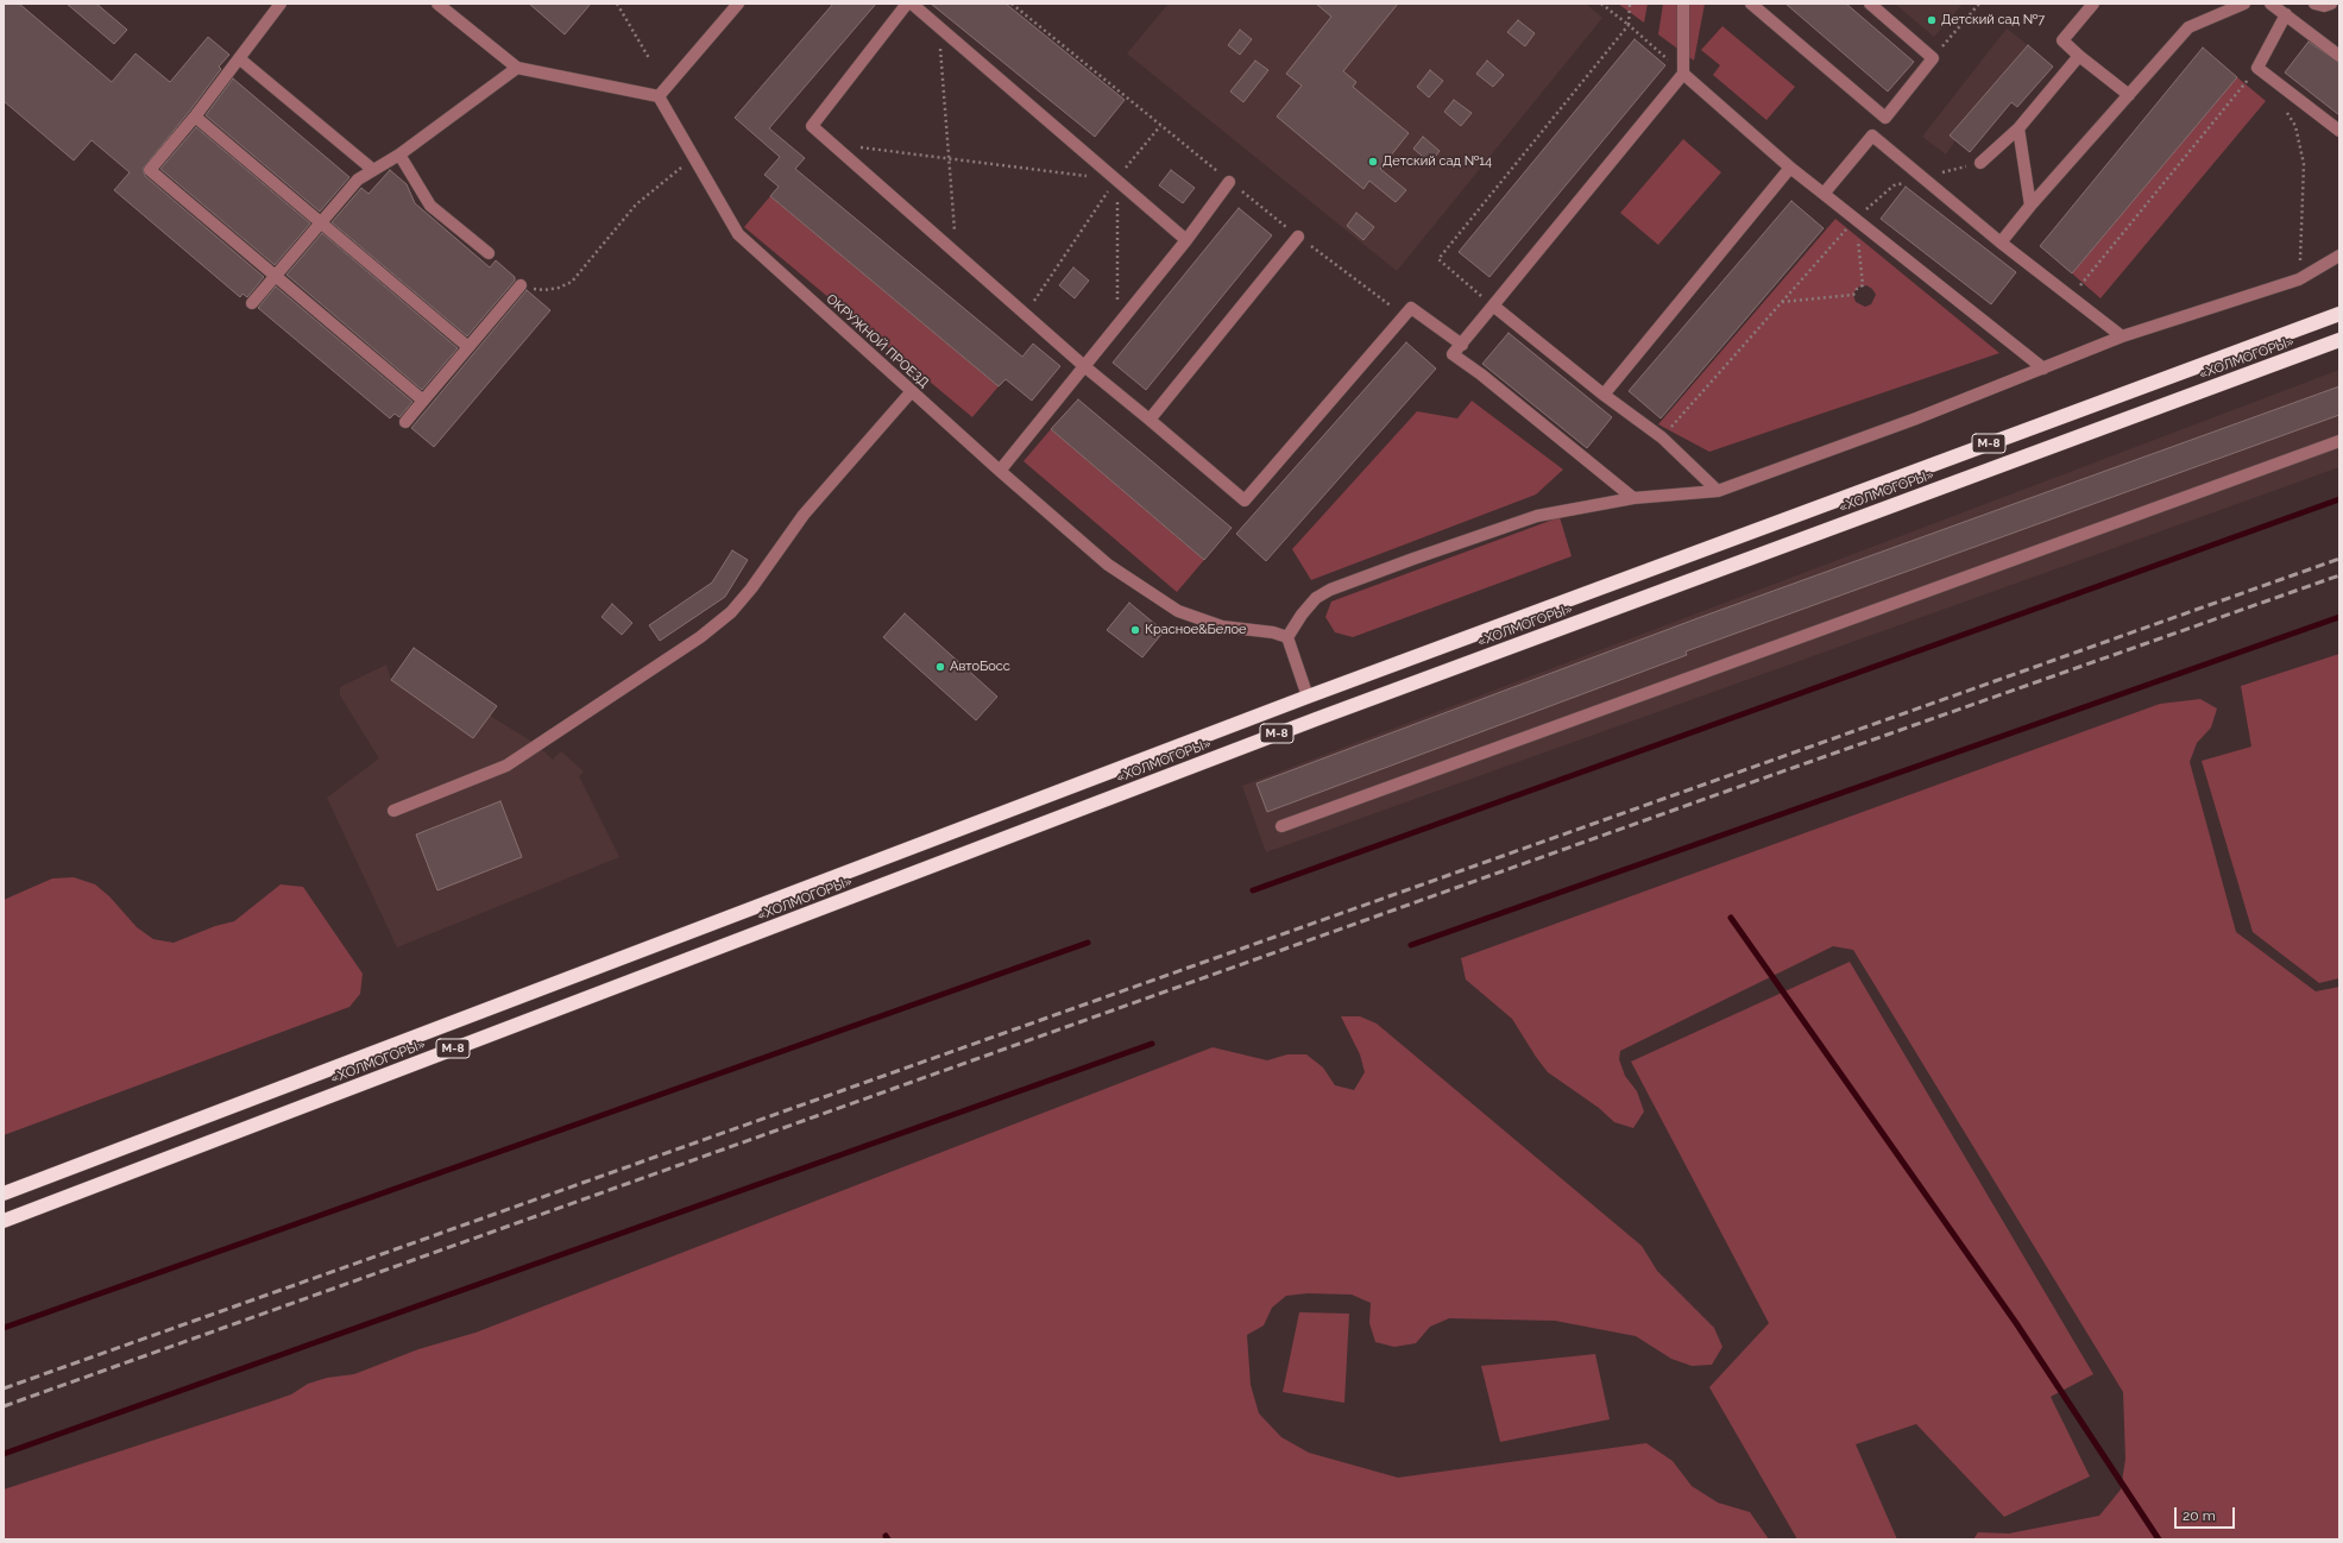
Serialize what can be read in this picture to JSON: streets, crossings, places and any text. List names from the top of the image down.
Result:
{
  "streets": {
    "highway": ["«ХОЛМОГОРЫ»", "М-8"],
    "street": ["ОКРУЖНОЙ ПРОЕЗД"]
  },
  "places": [
    "Детский сад №7",
    "Детский сад №14",
    "Красное&Белое",
    "АвтоБосс"
  ],
  "scale_bar": "20 m"
}
